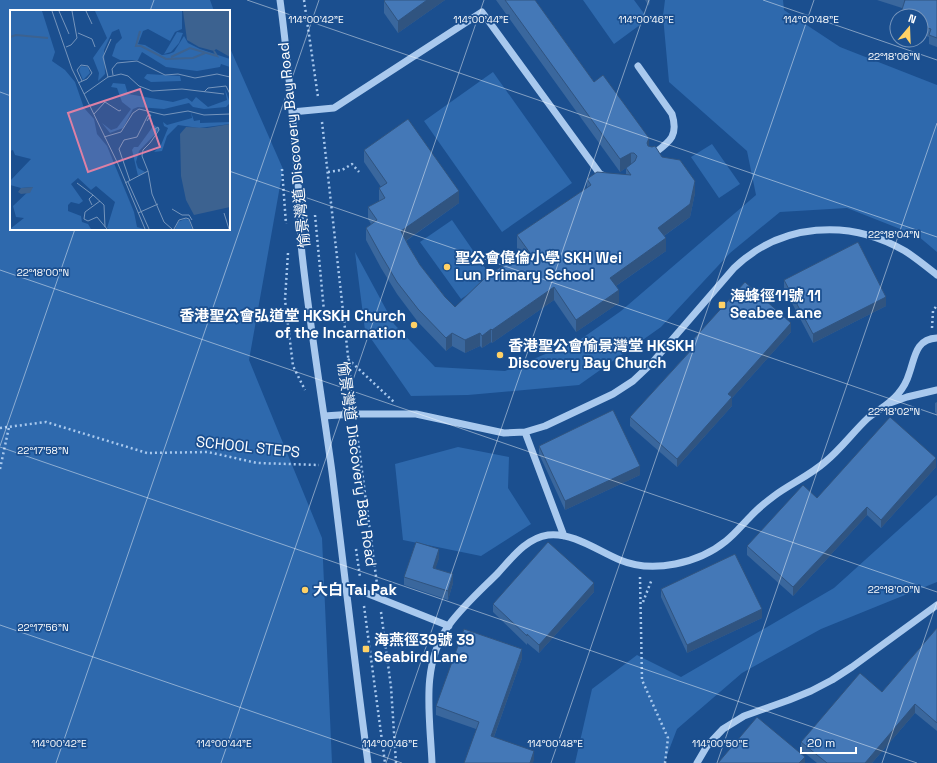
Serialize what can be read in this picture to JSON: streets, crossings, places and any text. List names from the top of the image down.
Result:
{
  "streets": {
    "street": ["愉景灣道 Discovery Bay Road"],
    "path": ["SCHOOL STEPS"]
  },
  "crossings": [
    ["愉景灣道 Discovery Bay Road", "SCHOOL STEPS"]
  ],
  "places": {
    "other": [
      "聖公會偉倫小學 SKH Wei Lun Primary School",
      "香港聖公會弘道堂 HKSKH Church of the Incarnation",
      "香港聖公會愉景灣堂 HKSKH Discovery Bay Church",
      "大白 Tai Pak"
    ],
    "transit": ["海蜂徑11號 11 Seabee Lane", "海燕徑39號 39 Seabird Lane"]
  },
  "scale_bar": "20 m",
  "north": "top",
  "coordinates": [
    "114°00'42\"E",
    "114°00'44\"E",
    "114°00'46\"E",
    "114°00'48\"E",
    "22°18'06\"N",
    "22°18'04\"N",
    "22°18'00\"N",
    "22°18'02\"N",
    "22°17'58\"N",
    "22°17'56\"N",
    "114°00'50\"E"
  ]
}
